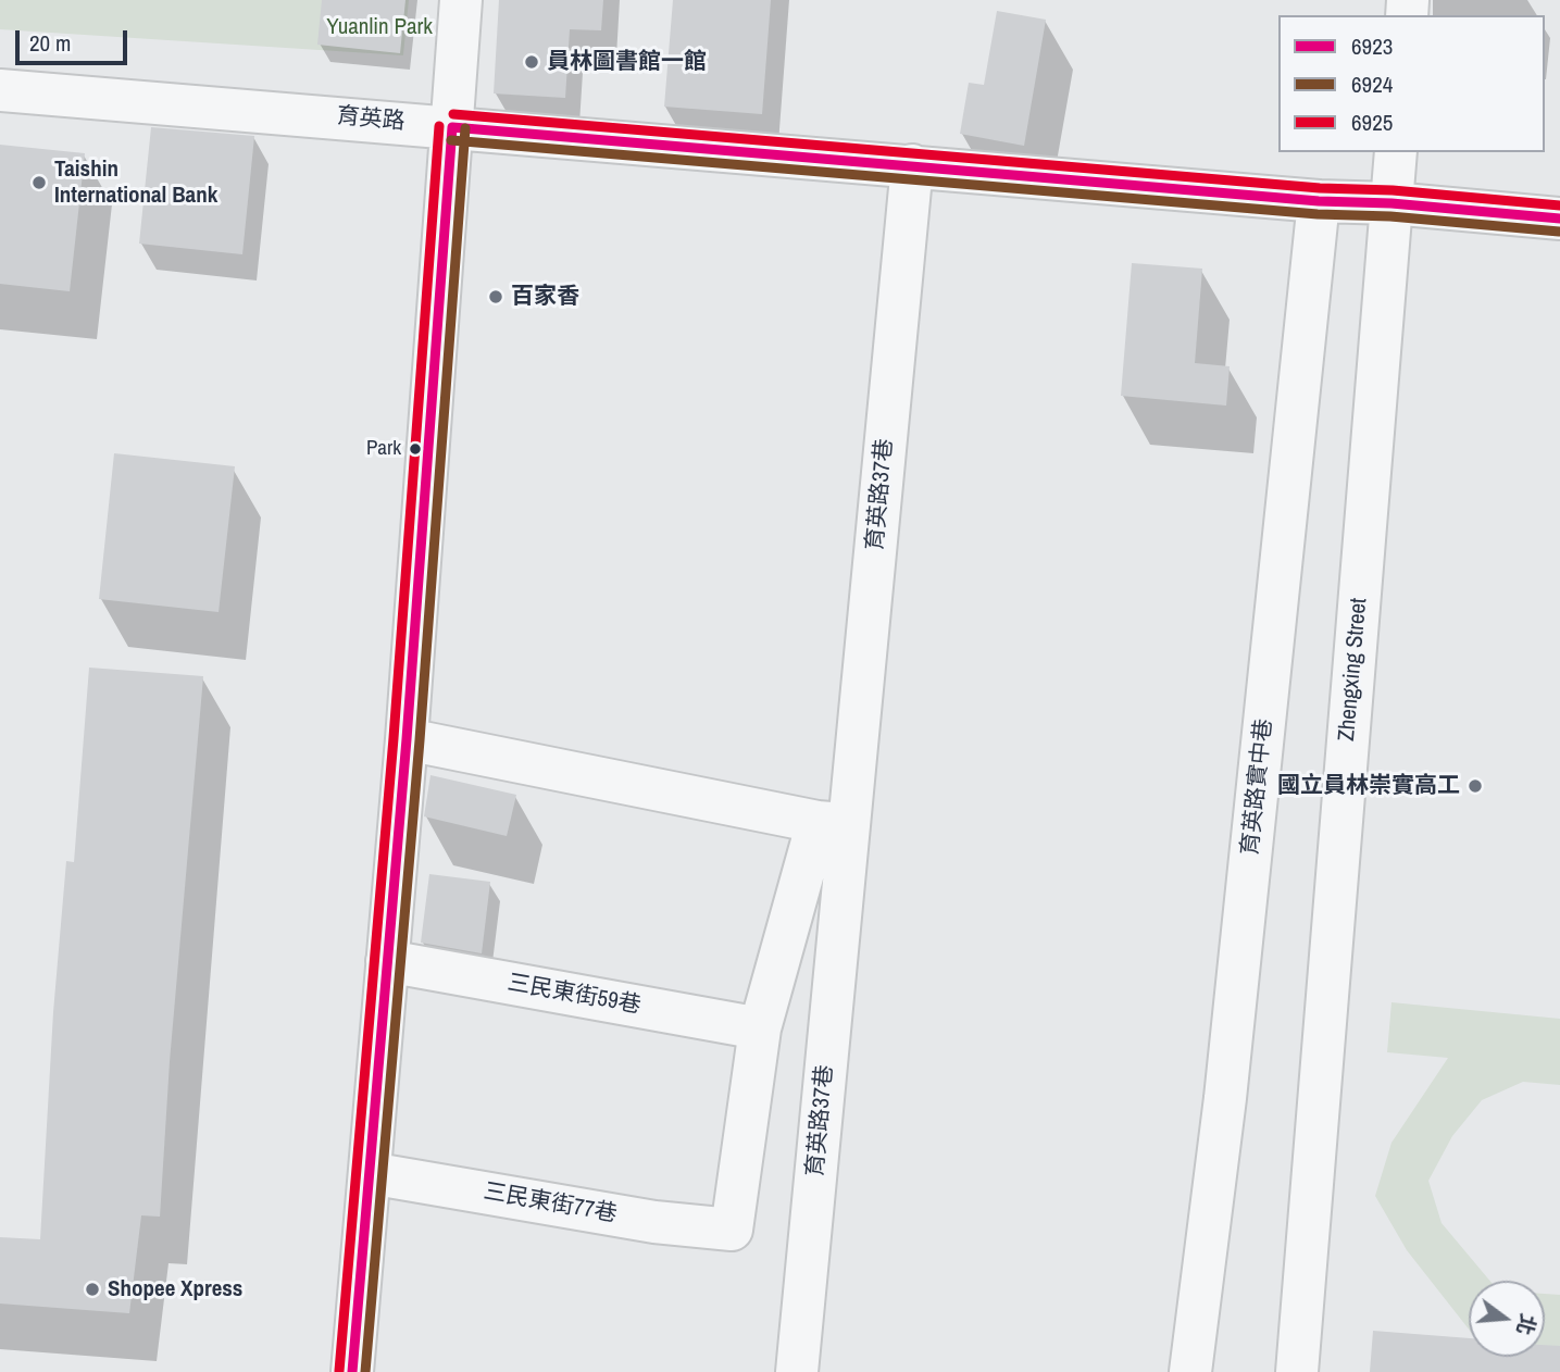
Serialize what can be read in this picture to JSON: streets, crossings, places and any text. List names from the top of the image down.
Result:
{
  "streets": {
    "street": [
      "育英路",
      "育英路37巷",
      "Zhengxing Street",
      "育英路實中巷",
      "三民東街59巷",
      "三民東街77巷"
    ]
  },
  "crossings": [
    ["育英路", "育英路37巷"],
    ["育英路", "Zhengxing Street"],
    ["育英路", "育英路實中巷"],
    ["三民東街59巷", "三民東街77巷"]
  ],
  "parks": ["Yuanlin Park"],
  "places": [
    "員林圖書館一館",
    "Taishin International Bank",
    "百家香",
    "Park",
    "國立員林崇實高工",
    "Shopee Xpress"
  ],
  "lines": ["transit line 6925", "transit line 6923", "transit line 6924"],
  "legend": ["6923", "6924", "6925"],
  "scale_bar": "20 m",
  "north": "right"
}
